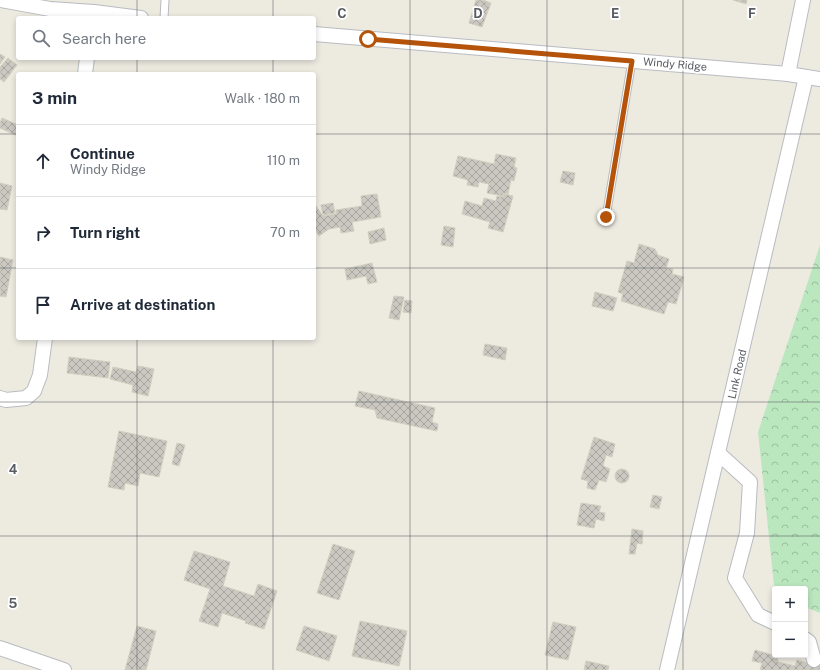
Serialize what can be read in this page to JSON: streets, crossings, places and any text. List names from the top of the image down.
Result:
{
  "streets": {
    "street": ["Windy Ridge", "Link Road"]
  },
  "crossings": [
    ["Windy Ridge", "Link Road"]
  ],
  "page": {
    "search": "Search here",
    "heading": ["3 min", "Walk · 180 m"],
    "list": [
      ["Continue", "Windy Ridge", "110 m"],
      ["Turn right", "70 m"],
      "Arrive at destination"
    ],
    "map_buttons": ["+", "−"]
  },
  "grid": {
    "columns": [
      "C",
      "D",
      "E",
      "F"
    ],
    "rows": ["4", "5"]
  }
}
